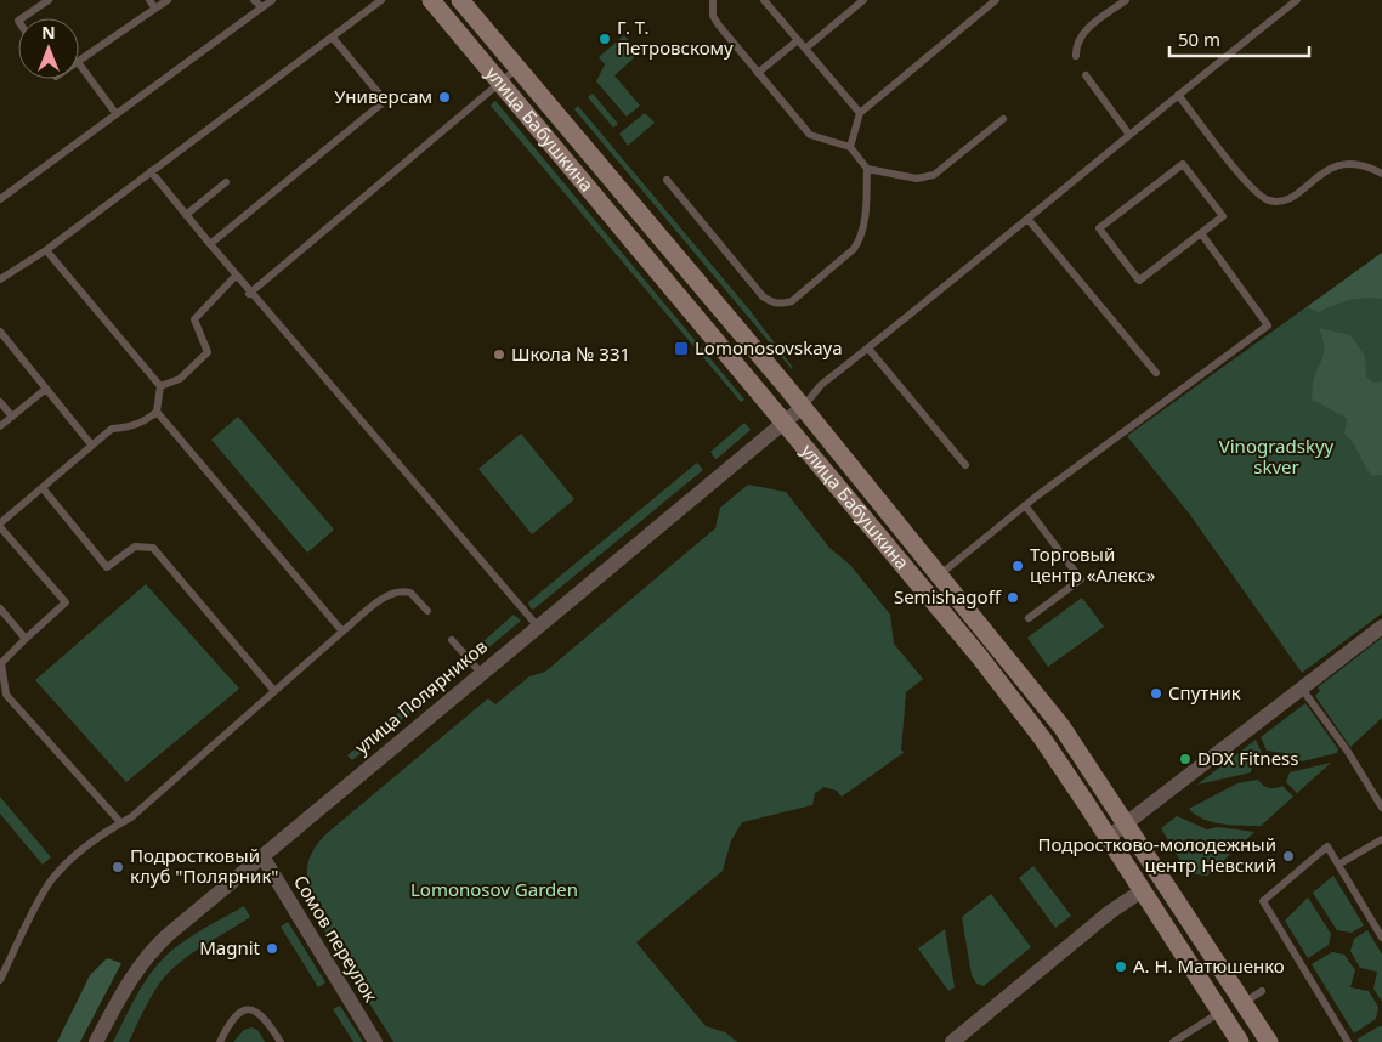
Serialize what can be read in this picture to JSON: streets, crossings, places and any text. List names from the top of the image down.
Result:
{
  "streets": {
    "street": ["улица Бабушкина", "улица Полярников", "Сомов переулок"]
  },
  "crossings": [
    ["улица Бабушкина", "улица Полярников"],
    ["улица Полярников", "Сомов переулок"]
  ],
  "parks": ["Vinogradskyy skver", "Lomonosov Garden"],
  "places": {
    "other": [
      "Г. Т. Петровскому",
      "Универсам",
      "Школа № 331",
      "Торговый центр «Алекс»",
      "Semishagoff",
      "Спутник",
      "DDX Fitness",
      "Подростково-молодежный центр Невский",
      "Подростковый клуб \"Полярник\"",
      "Magnit",
      "А. Н. Матюшенко"
    ],
    "transit": ["Lomonosovskaya"]
  },
  "scale_bar": "50 m",
  "north": "top"
}
